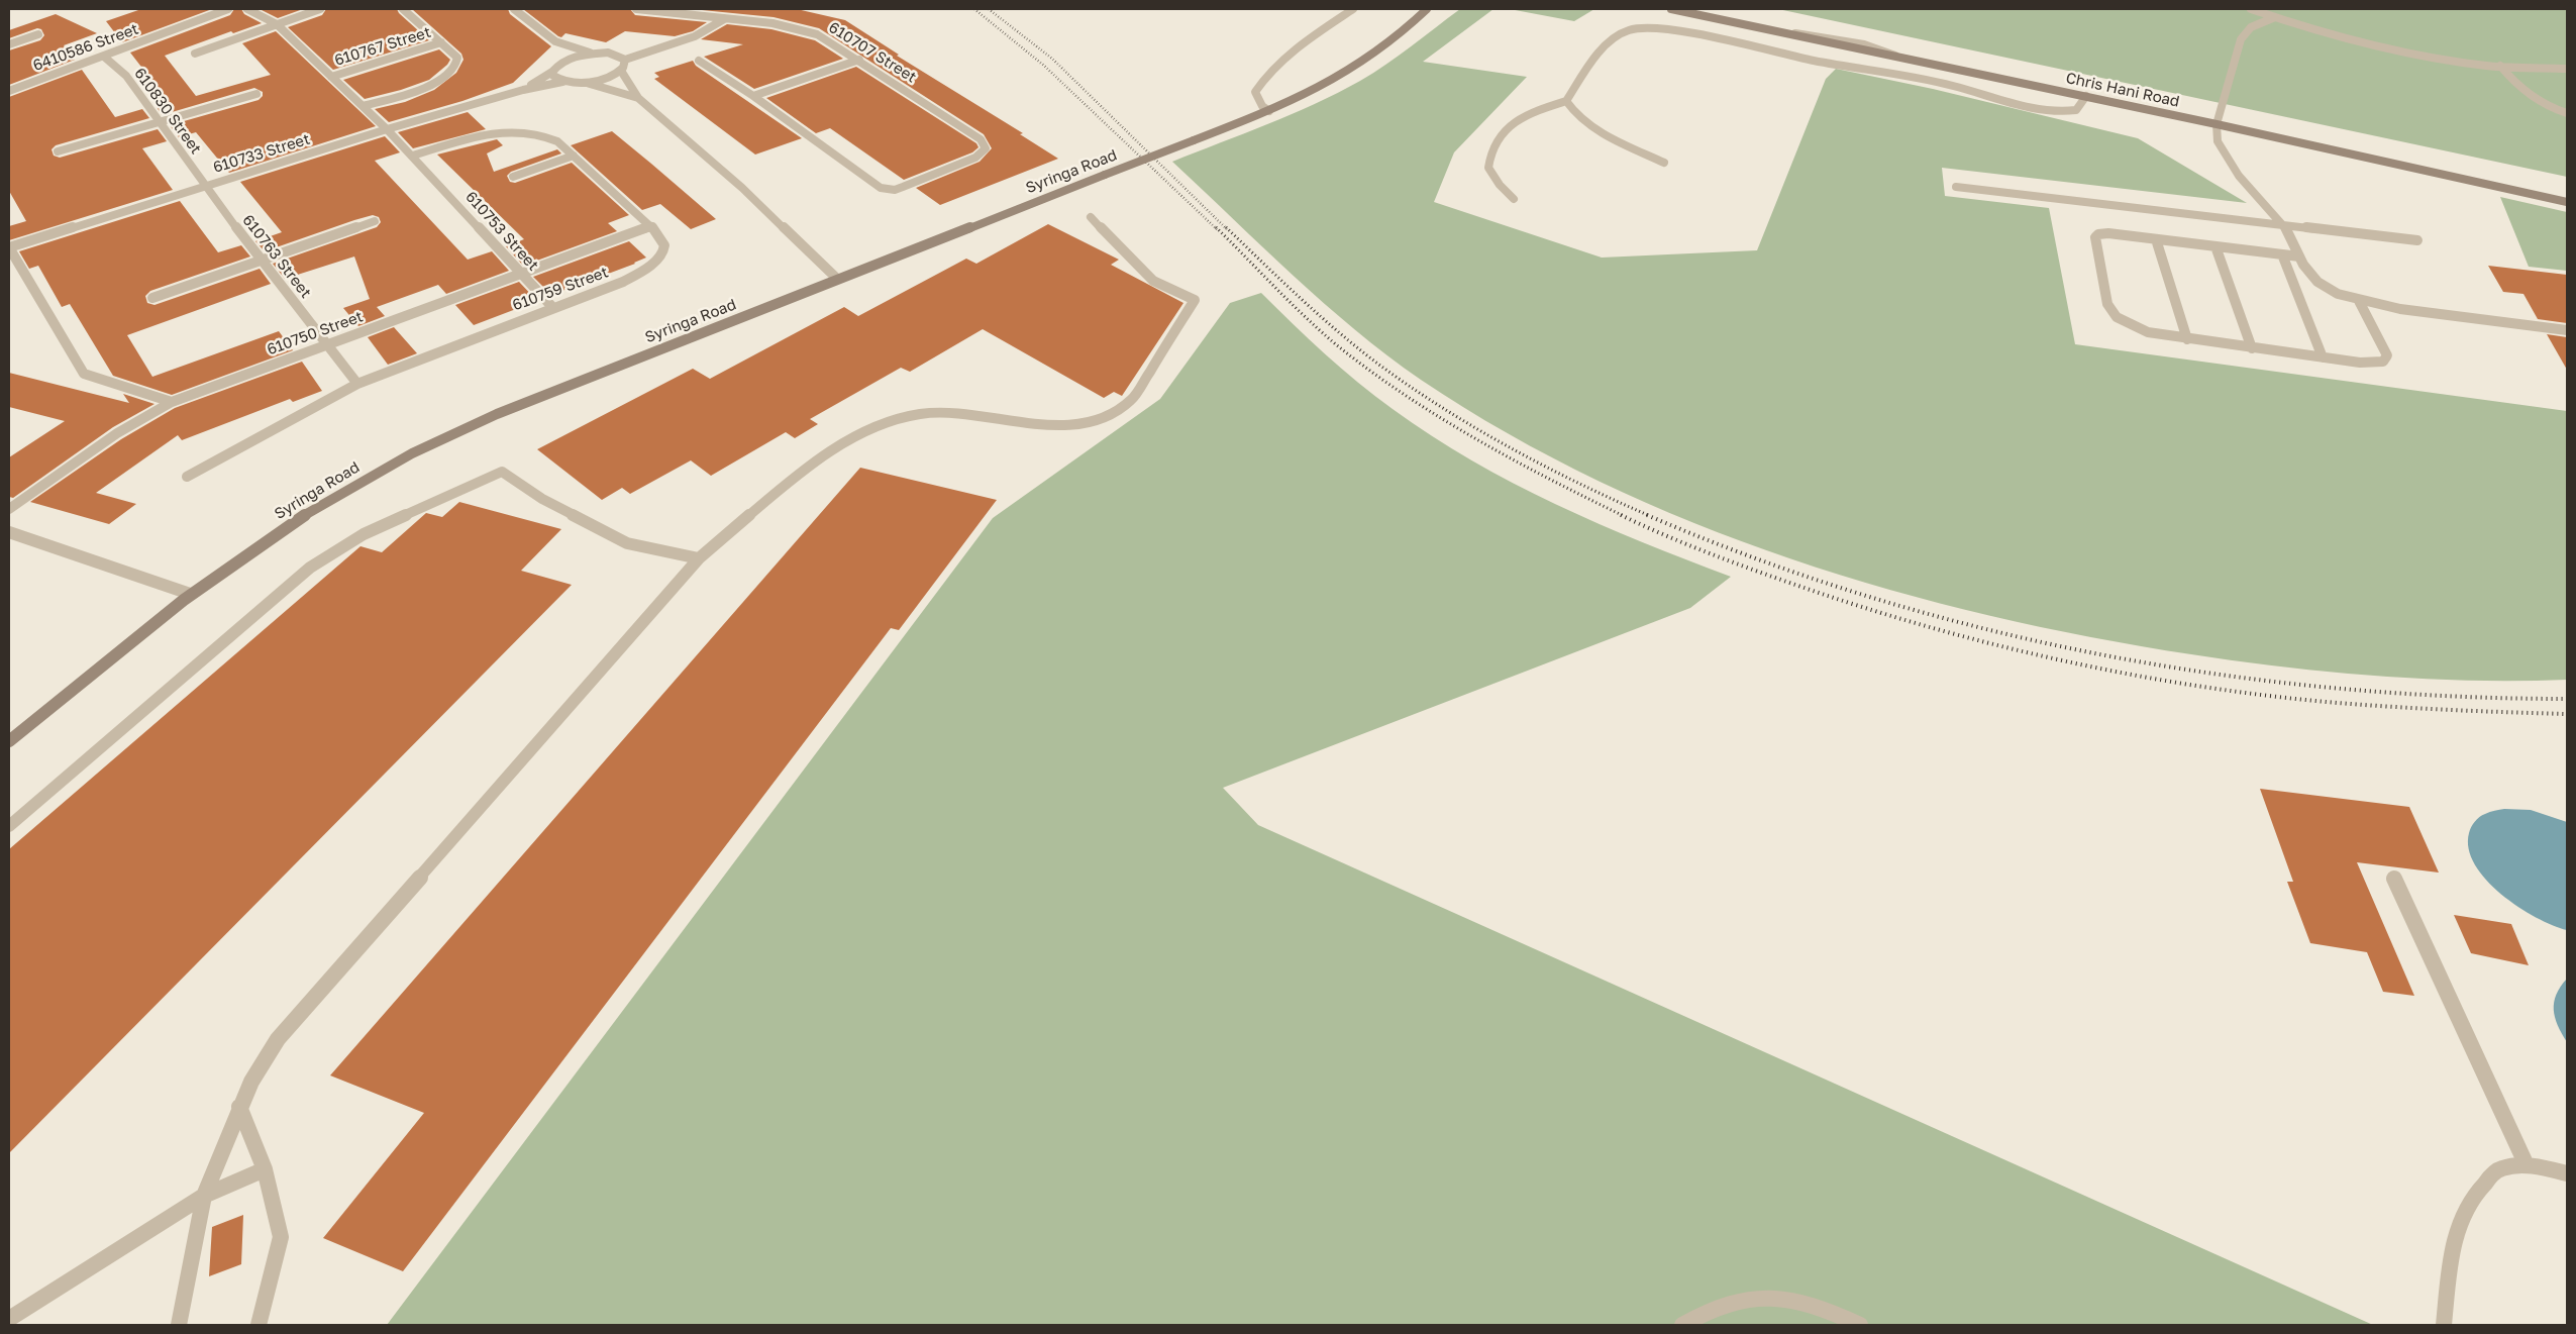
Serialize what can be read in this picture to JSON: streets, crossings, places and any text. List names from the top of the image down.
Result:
{
  "streets": {
    "street": [
      "610767 Street",
      "6410586 Street",
      "610707 Street",
      "Chris Hani Road",
      "610830 Street",
      "610733 Street",
      "Syringa Road",
      "610753 Street",
      "610763 Street",
      "610759 Street",
      "610750 Street"
    ]
  },
  "crossings": [
    ["610767 Street", "610753 Street"],
    ["6410586 Street", "610830 Street"],
    ["610830 Street", "610733 Street"],
    ["610830 Street", "610763 Street"],
    ["610733 Street", "610753 Street"],
    ["610733 Street", "610763 Street"],
    ["610753 Street", "610759 Street"],
    ["610753 Street", "610750 Street"],
    ["610763 Street", "610759 Street"],
    ["610763 Street", "610750 Street"],
    ["610759 Street", "610750 Street"]
  ]
}
